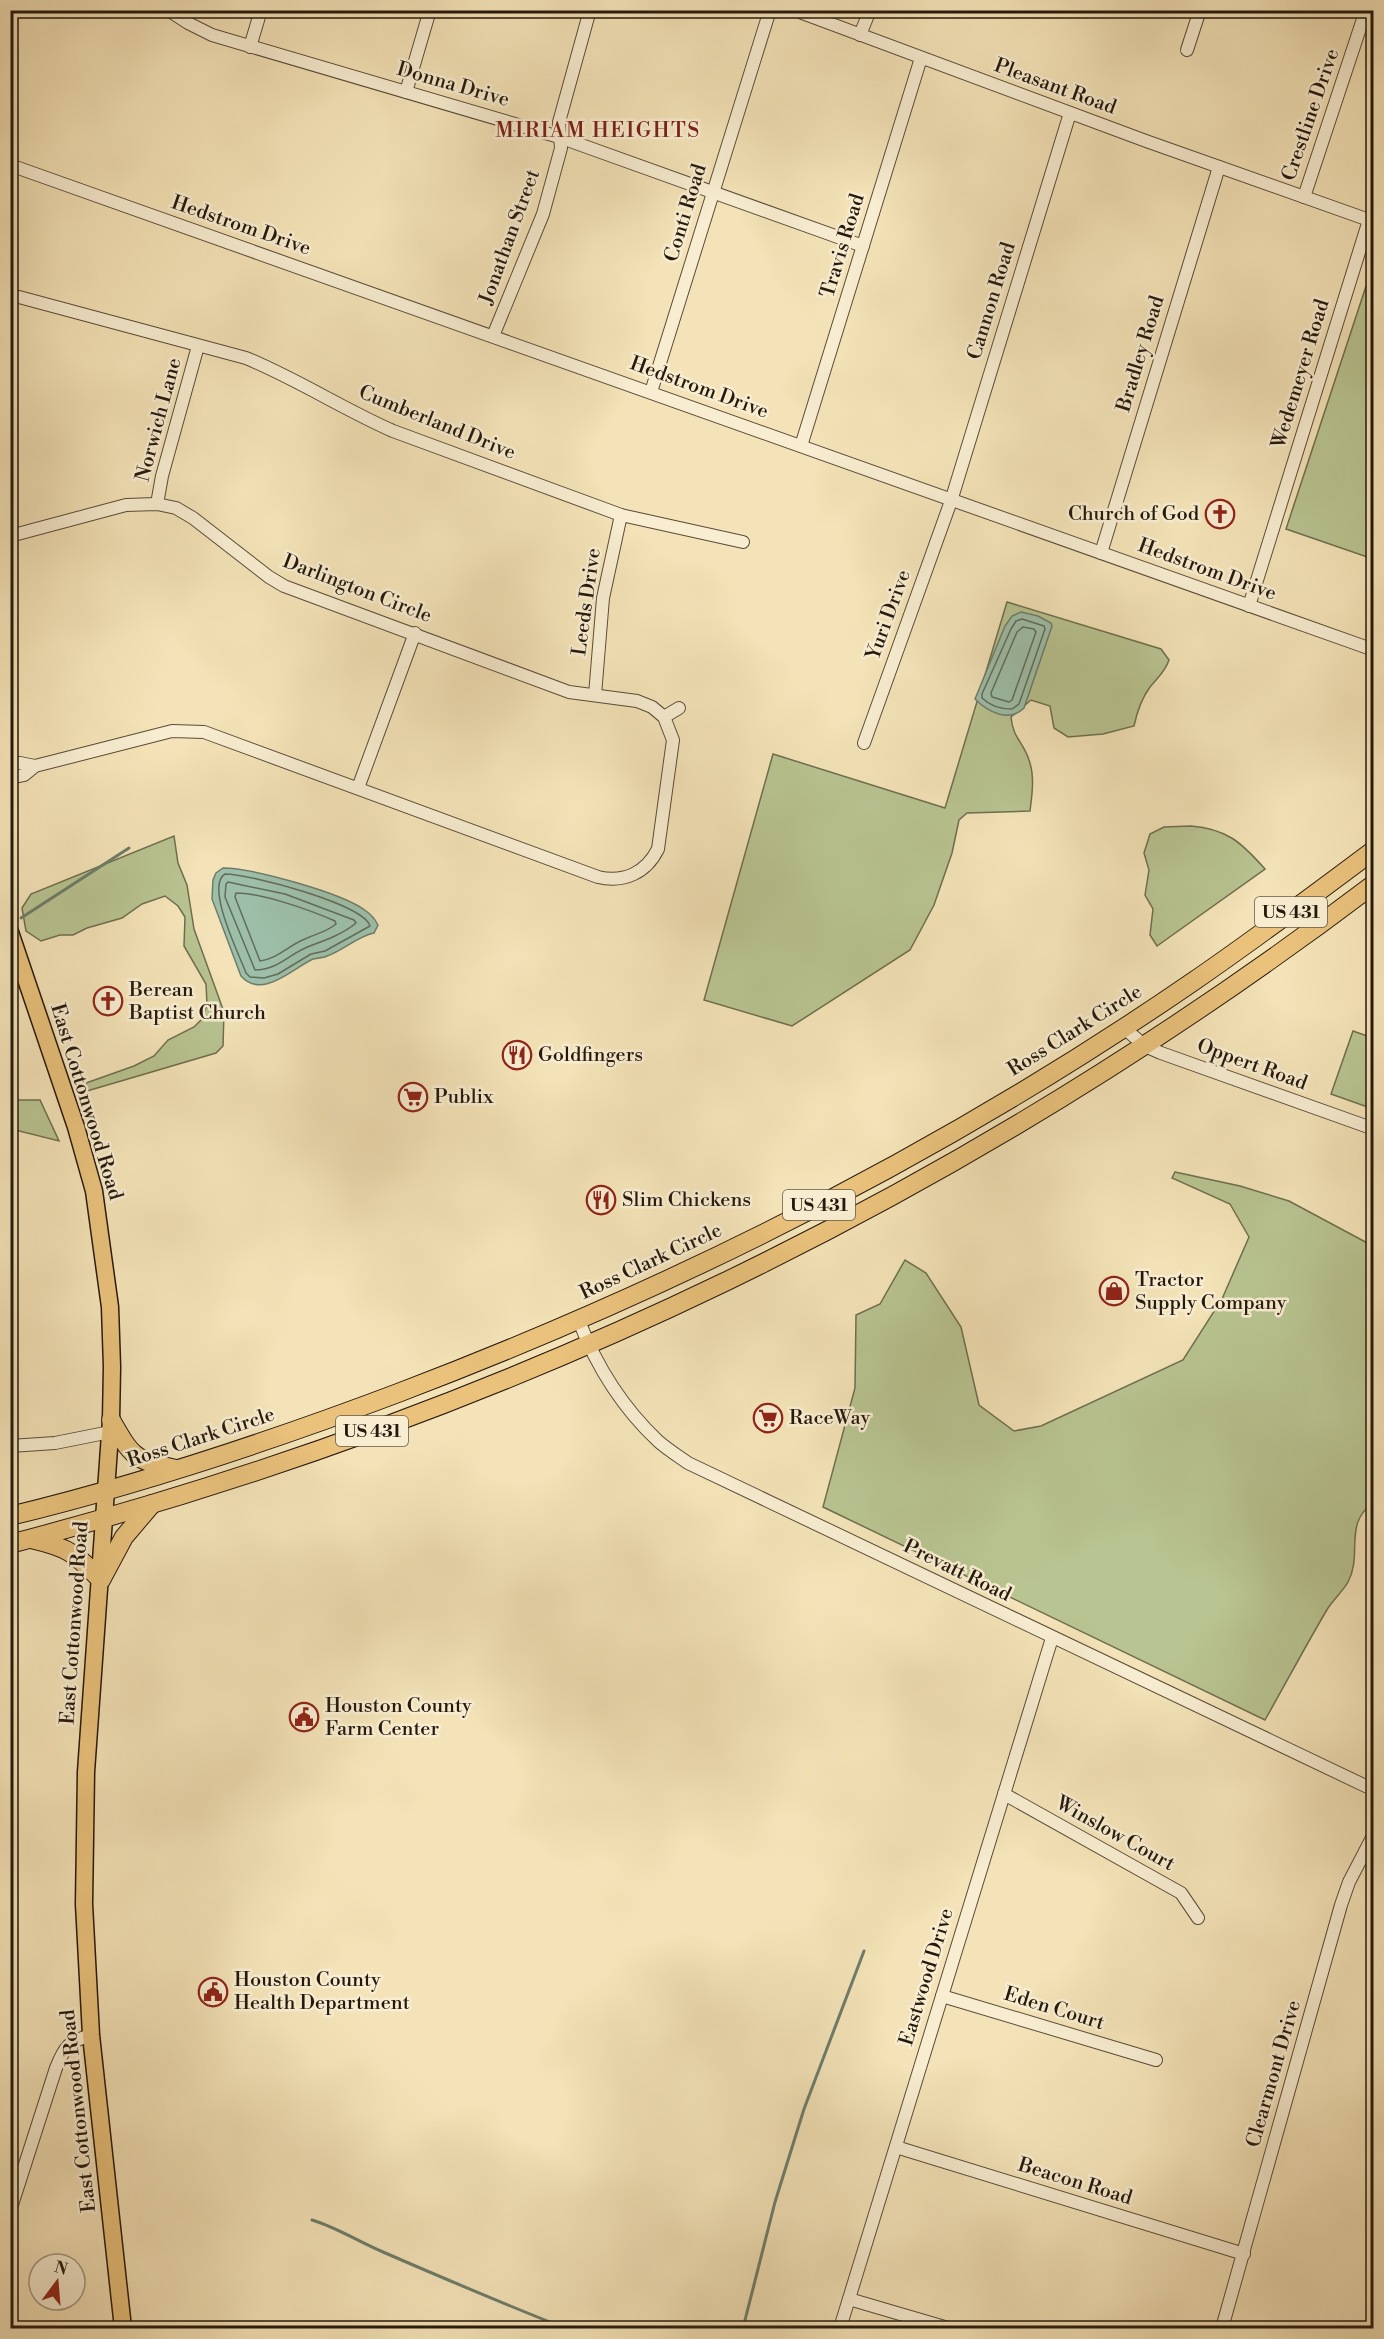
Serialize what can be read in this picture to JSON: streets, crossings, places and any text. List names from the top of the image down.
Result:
{
  "streets": {
    "highway": ["US 431", "Ross Clark Circle"],
    "main road": ["East Cottonwood Road"],
    "street": [
      "Donna Drive",
      "Pleasant Road",
      "Crestline Drive",
      "Conti Road",
      "Hedstrom Drive",
      "Jonathan Street",
      "Travis Road",
      "Cannon Road",
      "Bradley Road",
      "Wedemeyer Road",
      "Norwich Lane",
      "Cumberland Drive",
      "Darlington Circle",
      "Leeds Drive",
      "Yuri Drive",
      "Oppert Road",
      "Prevatt Road",
      "Winslow Court",
      "Eastwood Drive",
      "Eden Court",
      "Clearmont Drive",
      "Beacon Road"
    ]
  },
  "crossings": [
    ["Donna Drive", "Conti Road"],
    ["Donna Drive", "Jonathan Street"],
    ["Donna Drive", "Travis Road"],
    ["Pleasant Road", "Crestline Drive"],
    ["Pleasant Road", "Travis Road"],
    ["Pleasant Road", "Cannon Road"],
    ["Pleasant Road", "Bradley Road"],
    ["Pleasant Road", "Wedemeyer Road"],
    ["Crestline Drive", "Wedemeyer Road"],
    ["Conti Road", "Hedstrom Drive"],
    ["Hedstrom Drive", "Jonathan Street"],
    ["Hedstrom Drive", "Travis Road"],
    ["Hedstrom Drive", "Cannon Road"],
    ["Hedstrom Drive", "Bradley Road"],
    ["Hedstrom Drive", "Wedemeyer Road"],
    ["Hedstrom Drive", "Yuri Drive"],
    ["Cannon Road", "Yuri Drive"],
    ["Norwich Lane", "Cumberland Drive"],
    ["Norwich Lane", "Darlington Circle"],
    ["Cumberland Drive", "Leeds Drive"],
    ["Darlington Circle", "Leeds Drive"],
    ["US 431", "Oppert Road"],
    ["US 431", "East Cottonwood Road"],
    ["US 431", "Prevatt Road"],
    ["Ross Clark Circle", "Oppert Road"],
    ["Ross Clark Circle", "East Cottonwood Road"],
    ["Ross Clark Circle", "Prevatt Road"],
    ["Prevatt Road", "Eastwood Drive"],
    ["Winslow Court", "Eastwood Drive"],
    ["Eastwood Drive", "Eden Court"],
    ["Eastwood Drive", "Beacon Road"],
    ["Clearmont Drive", "Beacon Road"]
  ],
  "districts": ["MIRIAM HEIGHTS"],
  "places": {
    "church": ["Church of God", "Berean Baptist Church"],
    "restaurant": ["Goldfingers", "Slim Chickens"],
    "supermarket": ["Publix", "RaceWay"],
    "shop": ["Tractor Supply Company"],
    "public building": ["Houston County Farm Center", "Houston County Health Department"]
  },
  "north": "top"
}
